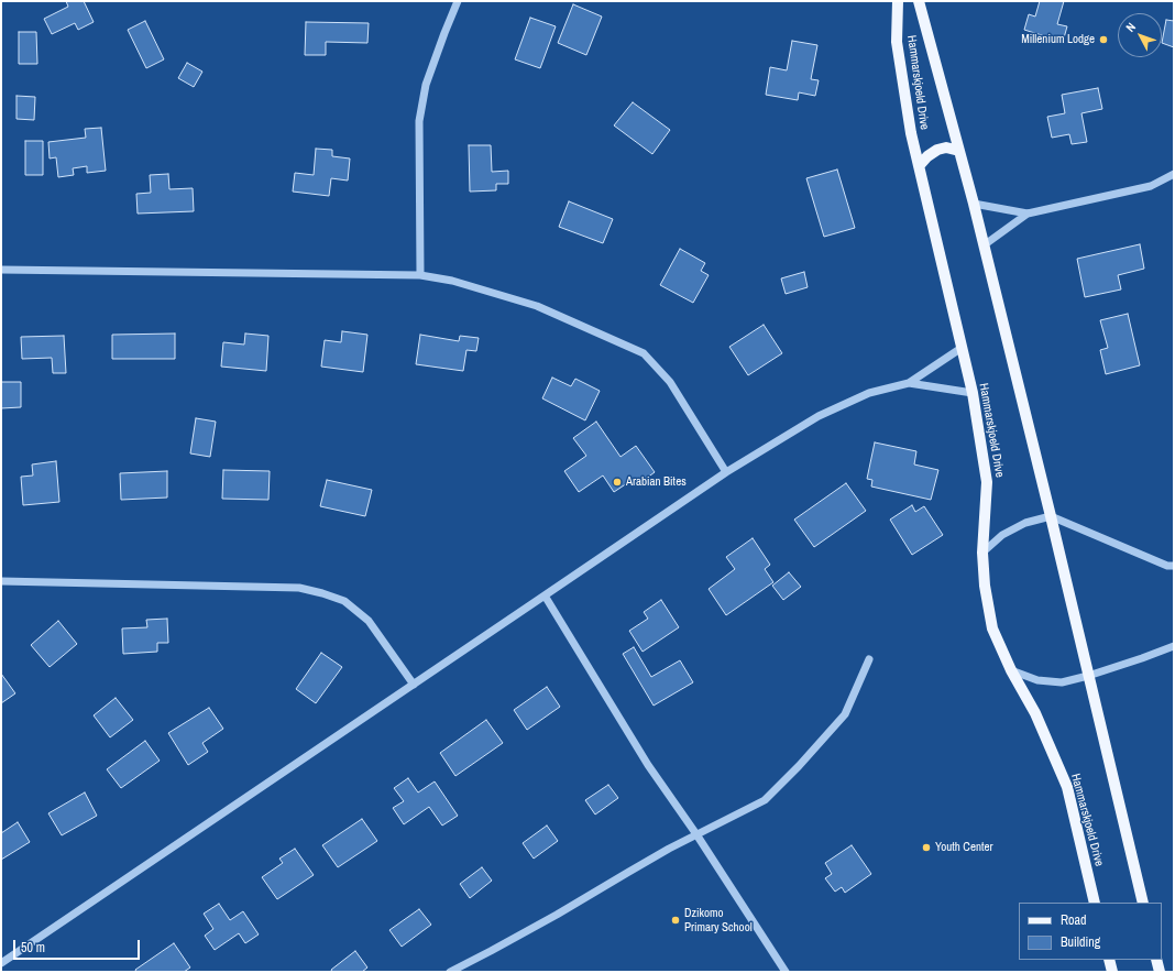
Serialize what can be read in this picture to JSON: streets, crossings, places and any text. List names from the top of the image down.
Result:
{
  "streets": {
    "main road": ["Hammarskjoeld Drive"]
  },
  "places": [
    "Millenium Lodge",
    "Arabian Bites",
    "Youth Center",
    "Dzikomo Primary School"
  ],
  "legend": ["Road", "Building"],
  "scale_bar": "50 m",
  "north": "top left"
}
